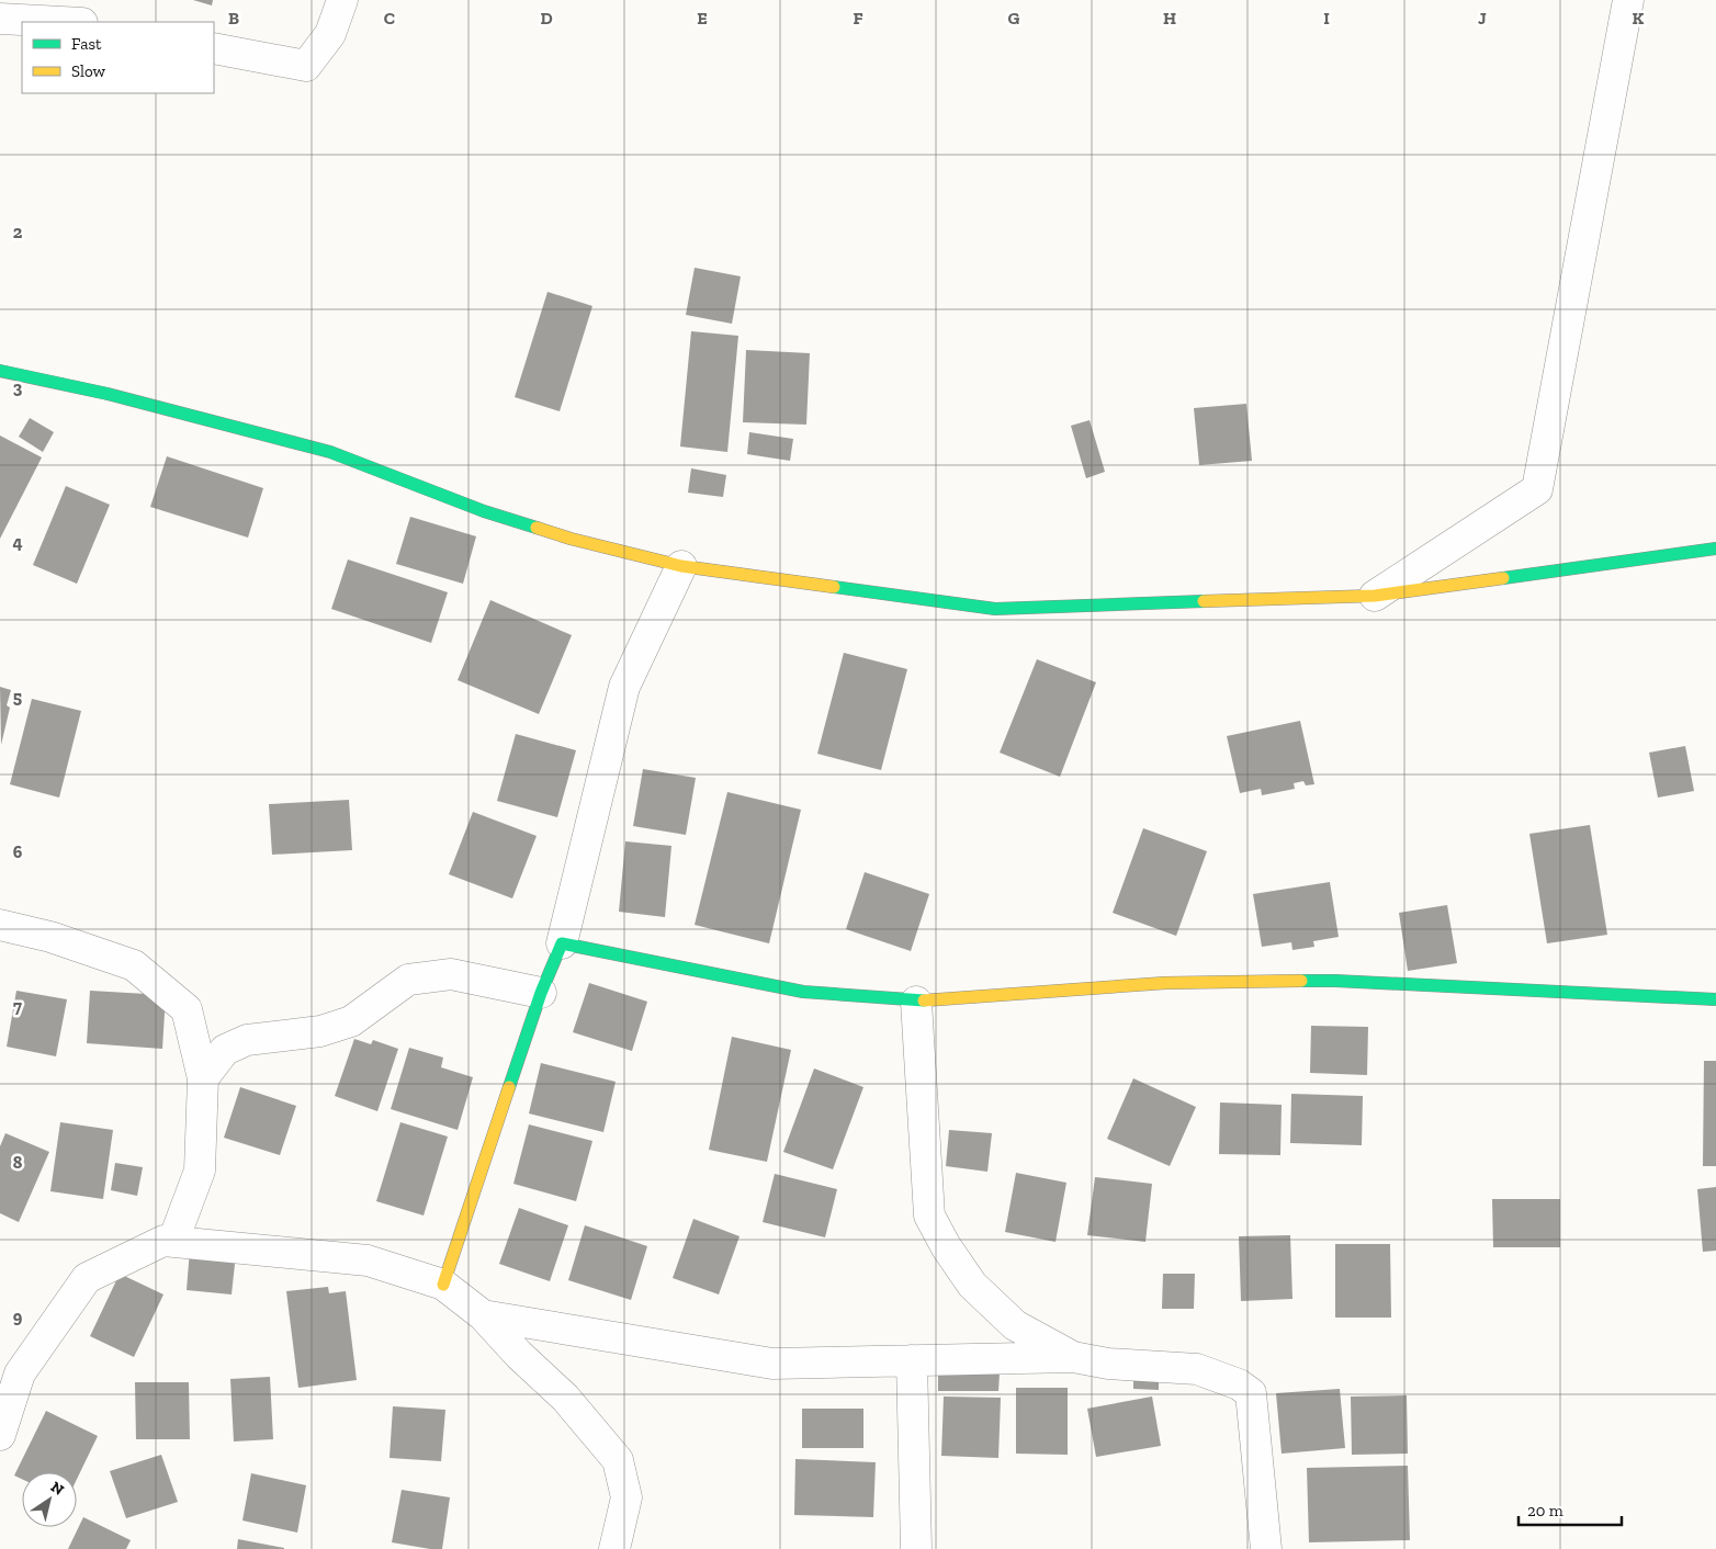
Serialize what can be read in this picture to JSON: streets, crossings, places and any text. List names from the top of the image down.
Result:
{
  "legend": ["Fast", "Slow"],
  "scale_bar": "20 m",
  "north": "top right",
  "grid": {
    "columns": [
      "B",
      "C",
      "D",
      "E",
      "F",
      "G",
      "H",
      "I",
      "J",
      "K"
    ],
    "rows": [
      "2",
      "3",
      "4",
      "5",
      "6",
      "7",
      "8",
      "9"
    ]
  }
}
